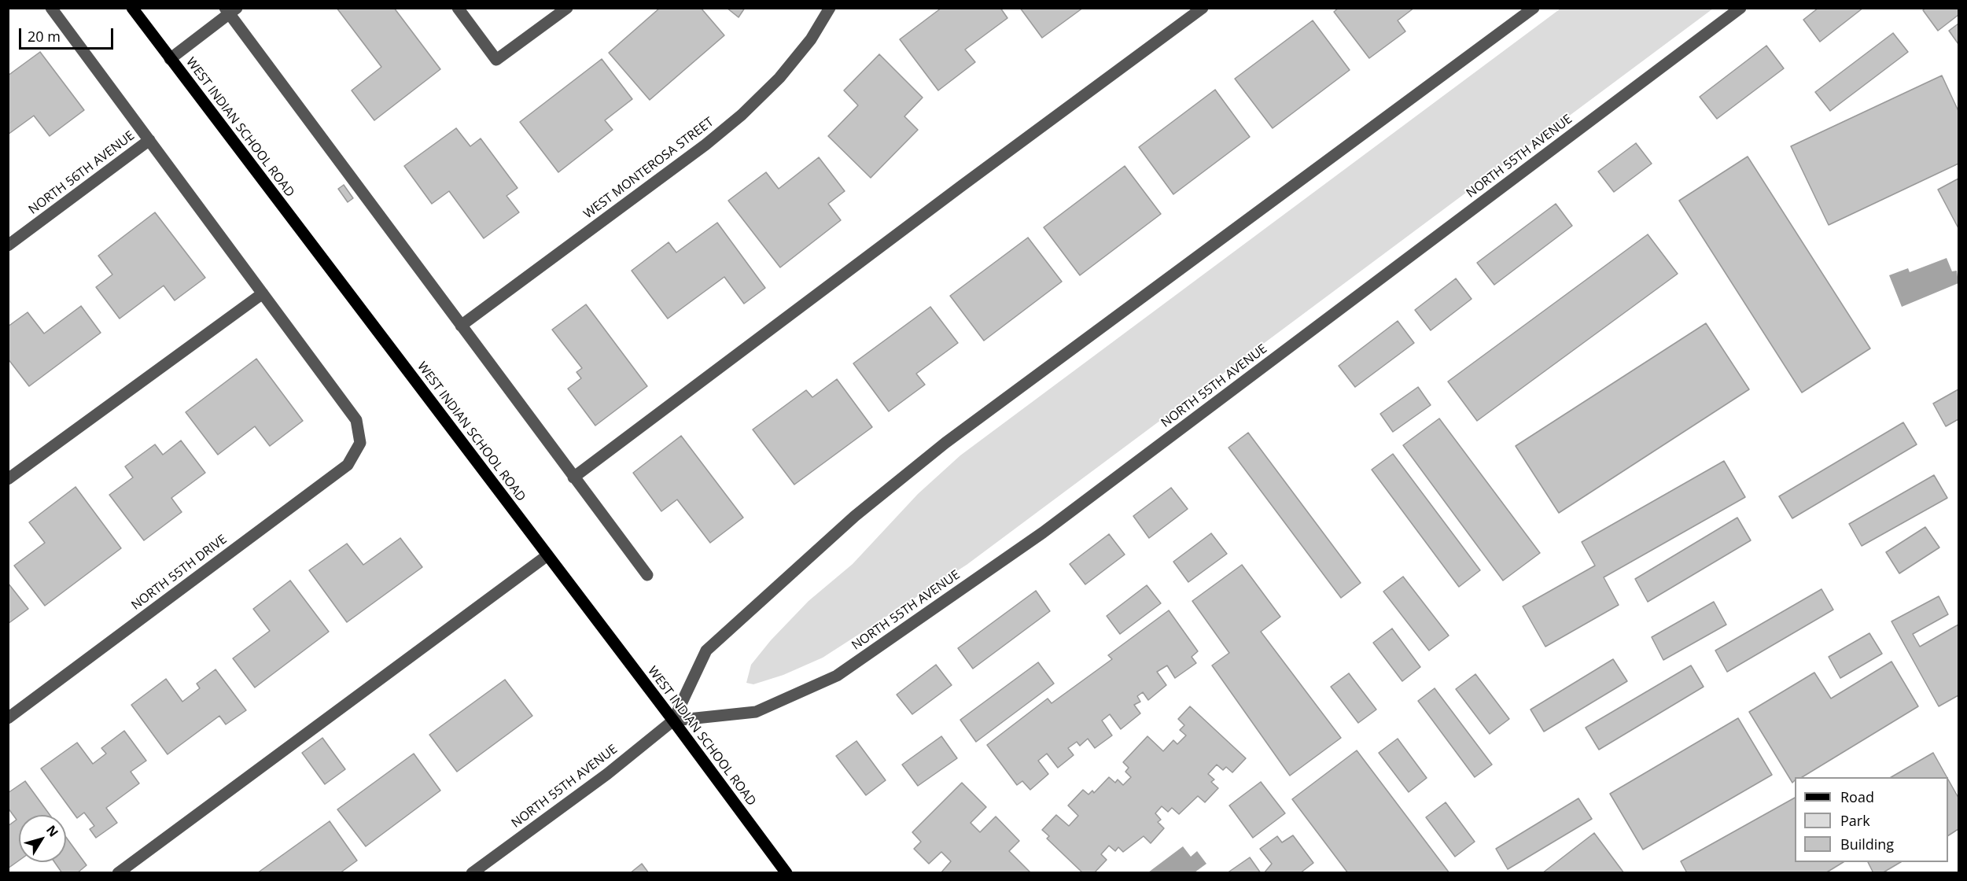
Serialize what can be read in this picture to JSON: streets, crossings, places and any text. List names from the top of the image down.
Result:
{
  "streets": {
    "main road": ["WEST INDIAN SCHOOL ROAD"],
    "street": [
      "NORTH 55TH AVENUE",
      "WEST MONTEROSA STREET",
      "NORTH 56TH AVENUE",
      "NORTH 55TH DRIVE"
    ]
  },
  "crossings": [
    ["WEST INDIAN SCHOOL ROAD", "NORTH 55TH AVENUE"]
  ],
  "legend": ["Road", "Park", "Building"],
  "scale_bar": "20 m",
  "north": "top right"
}
